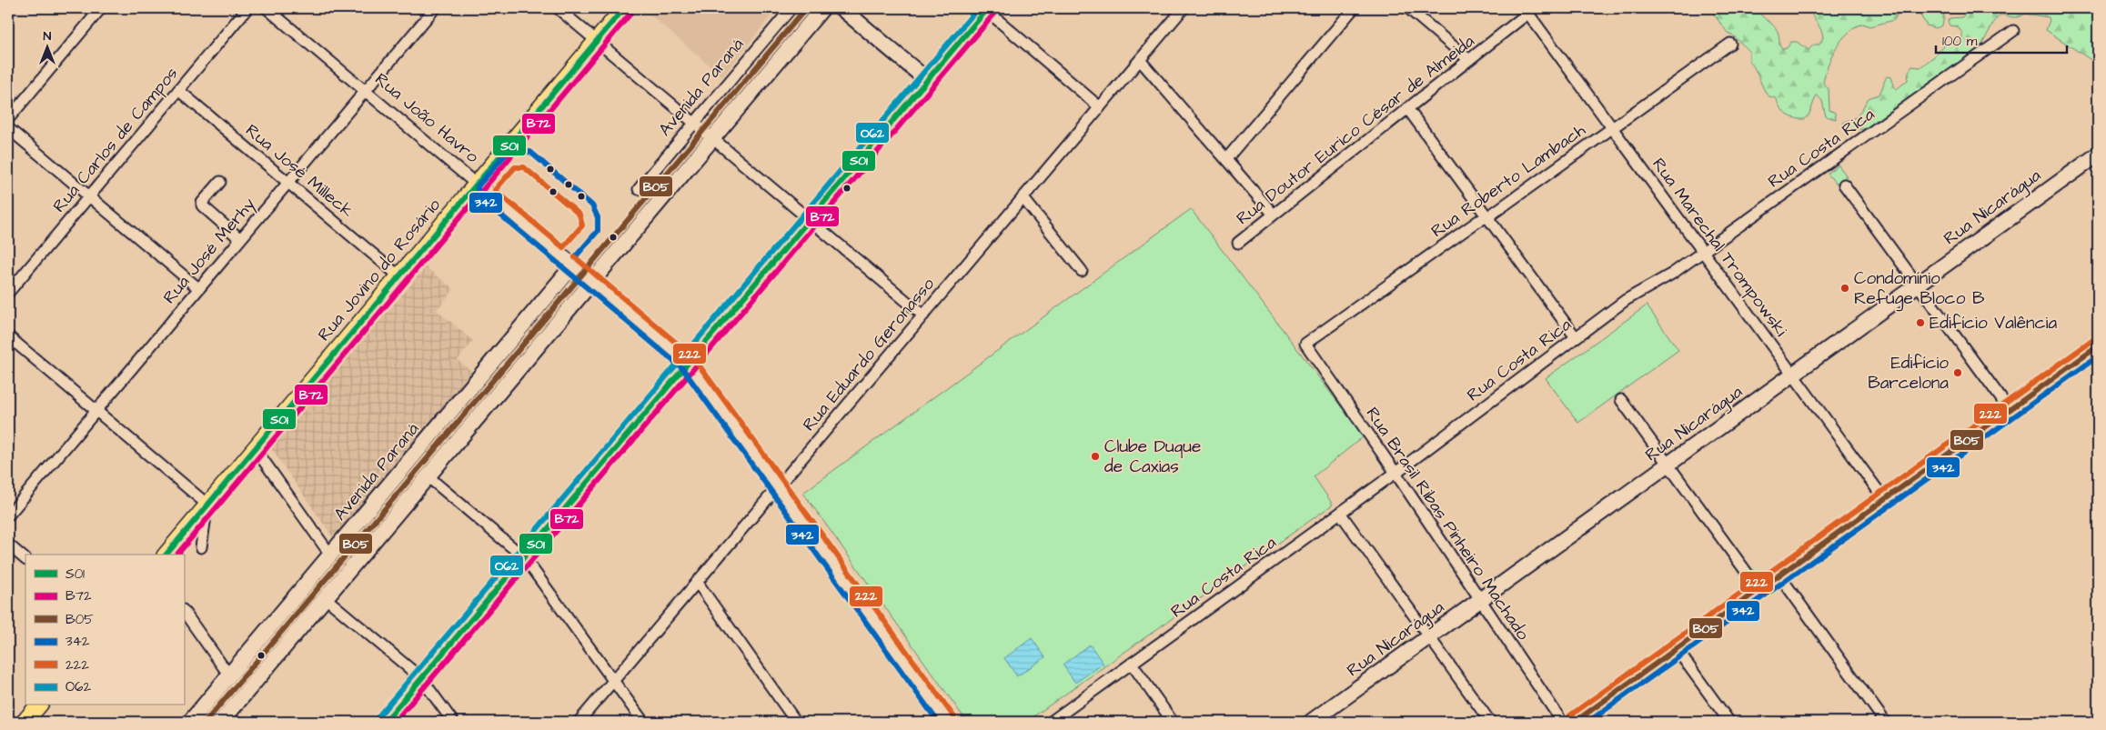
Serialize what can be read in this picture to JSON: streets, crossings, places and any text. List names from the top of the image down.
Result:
{
  "streets": {
    "main road": [
      "Avenida Paraná",
      "Rua João Havro",
      "Rua Nicarágua",
      "Rua Jovino do Rosário"
    ],
    "street": [
      "Rua Doutor Eurico César de Almeida",
      "Rua Carlos de Campos",
      "Rua Costa Rica",
      "Rua José Milleck",
      "Rua Roberto Lambach",
      "Rua Marechal Trompowski",
      "Rua José Merhy",
      "Rua Eduardo Geronasso",
      "Rua Brasil Ribas Pinheiro Machado"
    ]
  },
  "crossings": [
    ["Avenida Paraná", "Rua João Havro"],
    ["Rua João Havro", "Rua José Merhy"],
    ["Rua João Havro", "Rua Jovino do Rosário"],
    ["Rua Doutor Eurico César de Almeida", "Rua Marechal Trompowski"],
    ["Rua Carlos de Campos", "Rua José Milleck"],
    ["Rua Costa Rica", "Rua Marechal Trompowski"],
    ["Rua Costa Rica", "Rua Brasil Ribas Pinheiro Machado"],
    ["Rua José Milleck", "Rua José Merhy"],
    ["Rua José Milleck", "Rua Jovino do Rosário"],
    ["Rua Roberto Lambach", "Rua Marechal Trompowski"],
    ["Rua Roberto Lambach", "Rua Brasil Ribas Pinheiro Machado"],
    ["Rua Nicarágua", "Rua Marechal Trompowski"],
    ["Rua Nicarágua", "Rua Brasil Ribas Pinheiro Machado"]
  ],
  "places": [
    "Condomínio Refuge Bloco B",
    "Edifício Valência",
    "Edifício Barcelona",
    "Clube Duque de Caxias"
  ],
  "lines": [
    "transit line S01",
    "transit line B05",
    "transit line O62",
    "transit line B72",
    "transit line 342",
    "transit line 222"
  ],
  "legend": [
    "S01",
    "B72",
    "B05",
    "342",
    "222",
    "O62"
  ],
  "scale_bar": "100 m",
  "north": "top"
}
